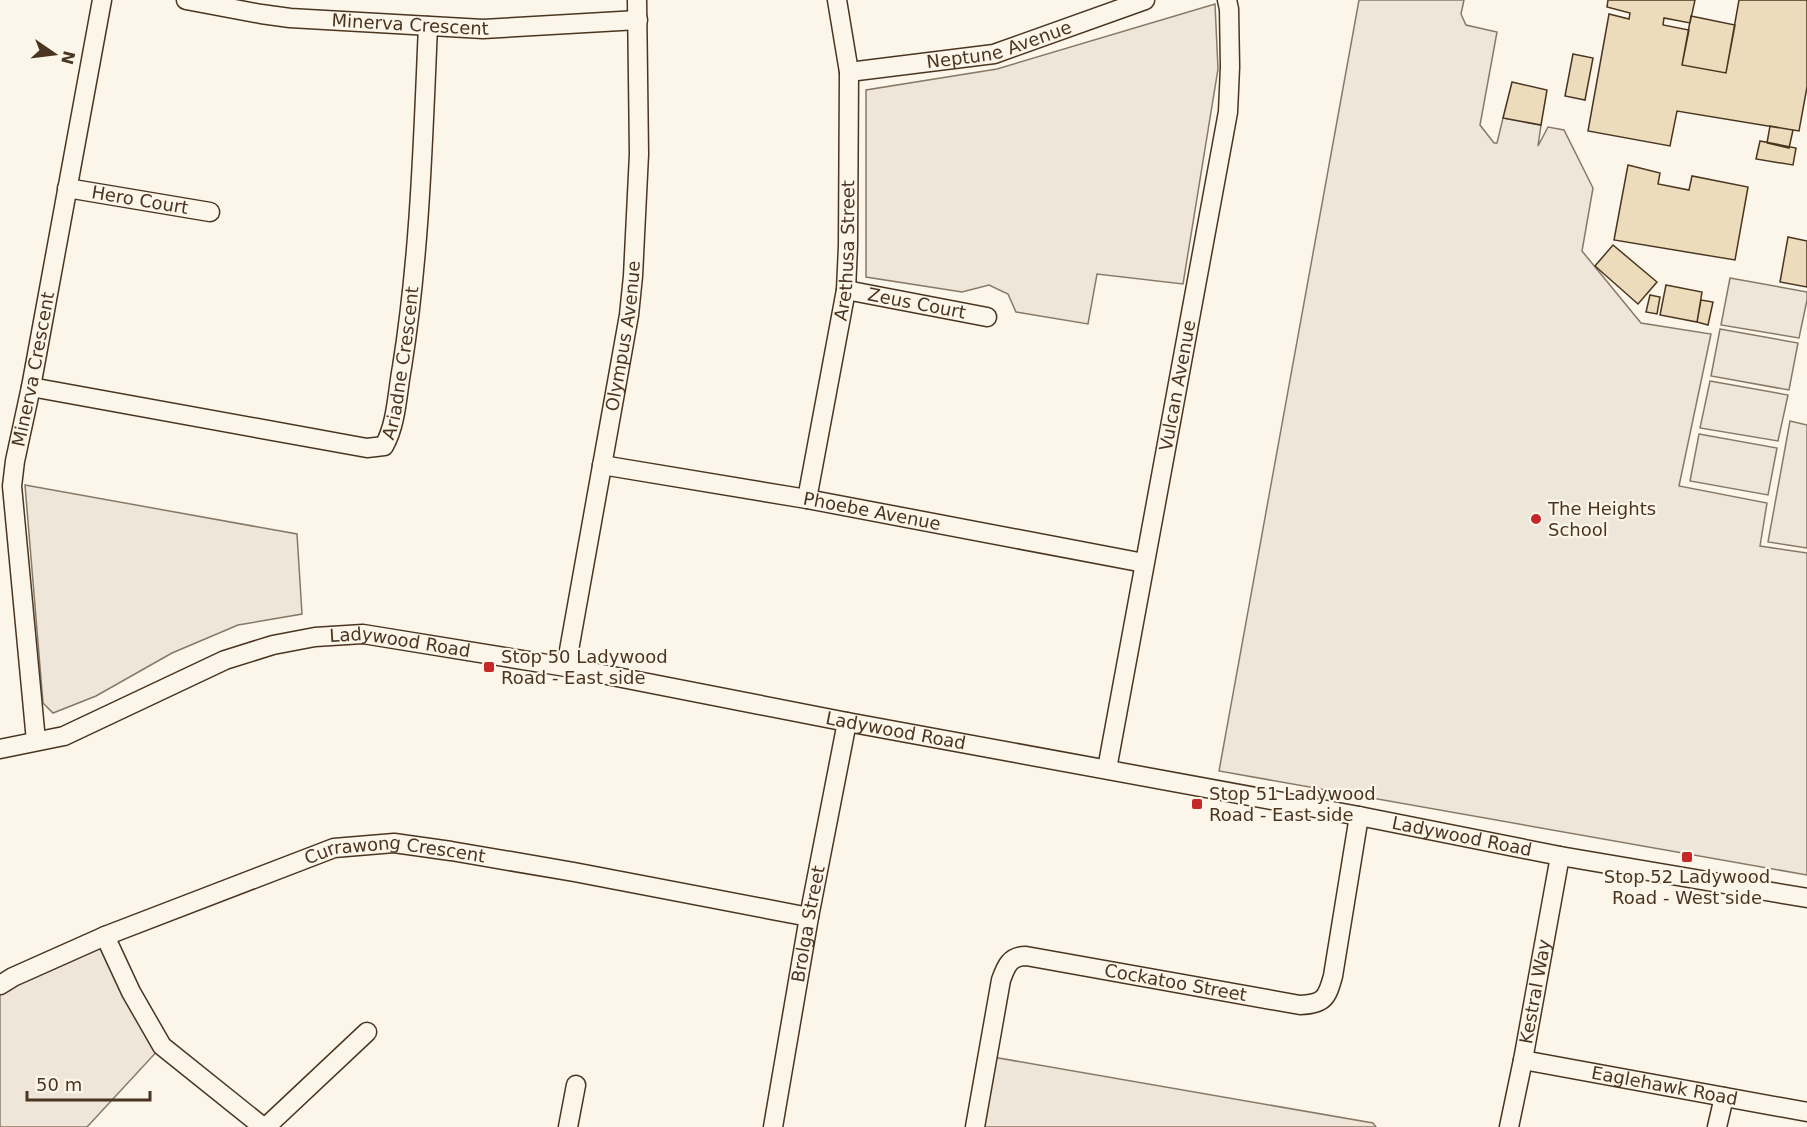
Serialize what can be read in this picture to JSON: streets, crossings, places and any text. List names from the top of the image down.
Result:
{
  "streets": {
    "street": [
      "Minerva Crescent",
      "Neptune Avenue",
      "Hero Court",
      "Arethusa Street",
      "Zeus Court",
      "Olympus Avenue",
      "Ariadne Crescent",
      "Vulcan Avenue",
      "Phoebe Avenue",
      "Ladywood Road",
      "Currawong Crescent",
      "Brolga Street",
      "Cockatoo Street",
      "Kestral Way",
      "Eaglehawk Road"
    ]
  },
  "crossings": [
    ["Minerva Crescent", "Hero Court"],
    ["Minerva Crescent", "Olympus Avenue"],
    ["Minerva Crescent", "Ariadne Crescent"],
    ["Minerva Crescent", "Ladywood Road"],
    ["Neptune Avenue", "Arethusa Street"],
    ["Arethusa Street", "Zeus Court"],
    ["Arethusa Street", "Phoebe Avenue"],
    ["Olympus Avenue", "Phoebe Avenue"],
    ["Olympus Avenue", "Ladywood Road"],
    ["Vulcan Avenue", "Phoebe Avenue"],
    ["Vulcan Avenue", "Ladywood Road"],
    ["Ladywood Road", "Brolga Street"],
    ["Ladywood Road", "Cockatoo Street"],
    ["Ladywood Road", "Kestral Way"],
    ["Currawong Crescent", "Brolga Street"],
    ["Kestral Way", "Eaglehawk Road"]
  ],
  "places": {
    "other": ["The Heights School"],
    "transit": ["Stop 50 Ladywood Road - East side", "Stop 51 Ladywood Road - East side", "Stop 52 Ladywood Road - West side"]
  },
  "scale_bar": "50 m",
  "north": "right"
}
